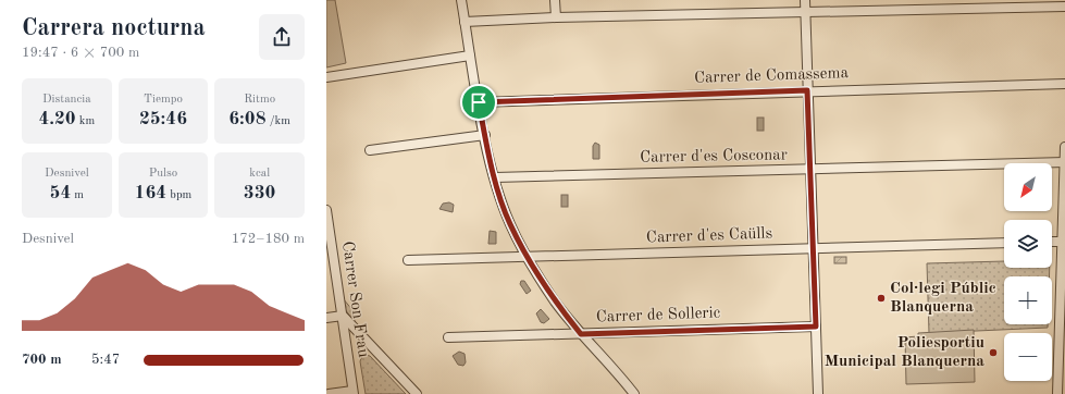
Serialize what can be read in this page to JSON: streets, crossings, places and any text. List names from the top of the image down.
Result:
{
  "streets": {
    "street": [
      "Carrer de Comassema",
      "Carrer d'es Cosconar",
      "Carrer d'es Caülls",
      "Carrer Son Frau",
      "Carrer de Solleric"
    ]
  },
  "places": ["Col·legi Públic Blanquerna", "Poliesportiu Municipal Blanquerna"],
  "north": "bottom left",
  "page": {
    "heading": ["Carrera nocturna", "19:47 · 6 × 700 m"],
    "stats": [
      ["Distancia", "4.20 km"],
      ["Tiempo", "25:46"],
      ["Ritmo", "6:08 /km"],
      ["Desnivel", "54 m"],
      ["Pulso", "164 bpm"],
      ["kcal", "330"]
    ],
    "map_buttons": ["+", "−"],
    "chart": ["Desnivel", "172–180 m"],
    "list": [
      {
        "name": "700 m",
        "note": "5:47"
      }
    ]
  }
}
